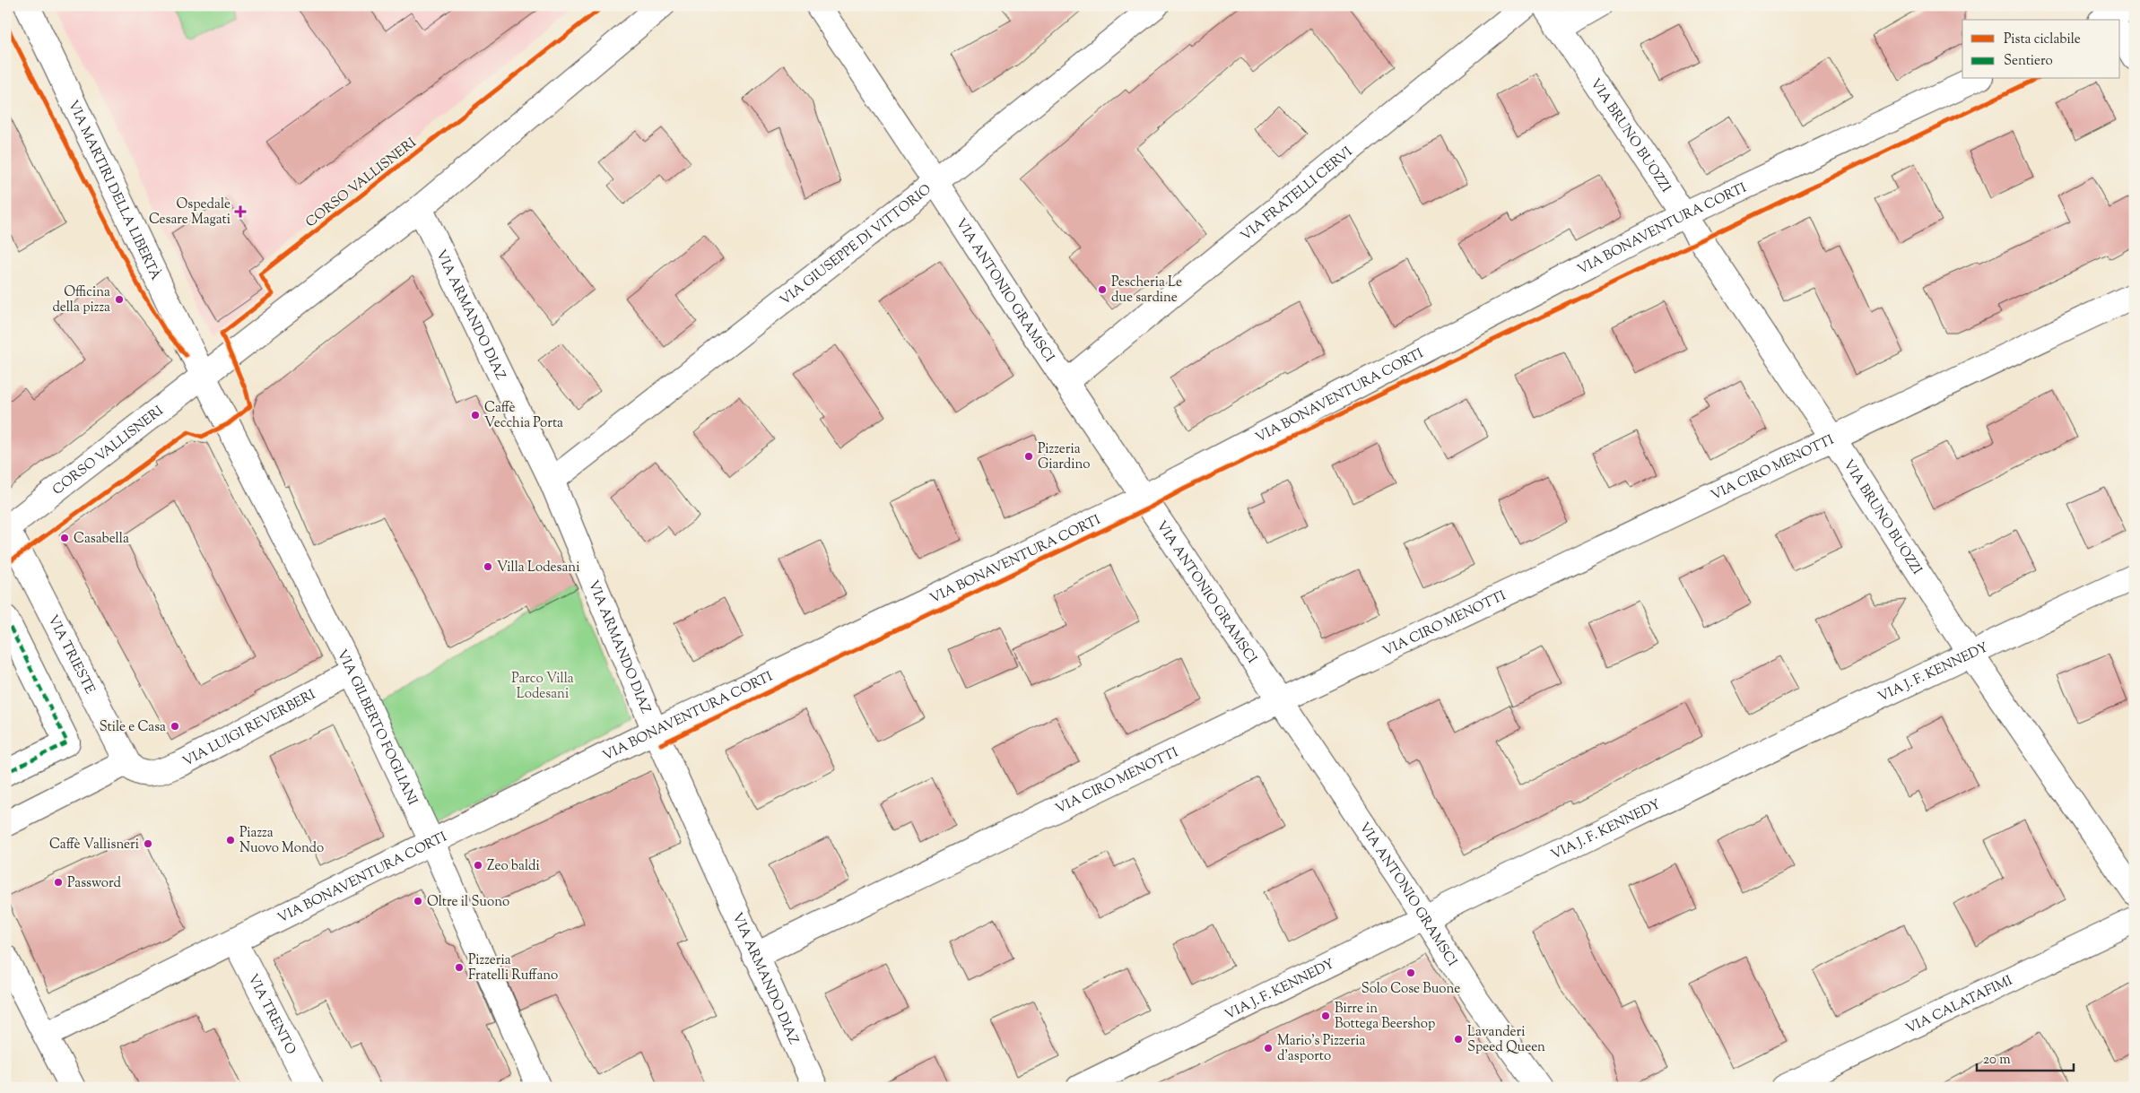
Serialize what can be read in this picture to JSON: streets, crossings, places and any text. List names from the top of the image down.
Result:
{
  "streets": {
    "street": [
      "VIA BRUNO BUOZZI",
      "CORSO VALLISNERI",
      "VIA MARTIRI DELLA LIBERTÀ",
      "VIA FRATELLI CERVI",
      "VIA BONAVENTURA CORTI",
      "VIA GIUSEPPE DI VITTORIO",
      "VIA ANTONIO GRAMSCI",
      "VIA ARMANDO DIAZ",
      "VIA CIRO MENOTTI",
      "VIA TRIESTE",
      "VIA J. F. KENNEDY",
      "VIA LUIGI REVERBERI",
      "VIA GILBERTO FOGLIANI",
      "VIA CALATAFIMI",
      "VIA TRENTO"
    ]
  },
  "crossings": [
    ["VIA BRUNO BUOZZI", "VIA BONAVENTURA CORTI"],
    ["VIA BRUNO BUOZZI", "VIA CIRO MENOTTI"],
    ["VIA BRUNO BUOZZI", "VIA J. F. KENNEDY"],
    ["CORSO VALLISNERI", "VIA MARTIRI DELLA LIBERTÀ"],
    ["CORSO VALLISNERI", "VIA ARMANDO DIAZ"],
    ["CORSO VALLISNERI", "VIA TRIESTE"],
    ["CORSO VALLISNERI", "VIA GILBERTO FOGLIANI"],
    ["VIA MARTIRI DELLA LIBERTÀ", "VIA GILBERTO FOGLIANI"],
    ["VIA FRATELLI CERVI", "VIA ANTONIO GRAMSCI"],
    ["VIA BONAVENTURA CORTI", "VIA ANTONIO GRAMSCI"],
    ["VIA BONAVENTURA CORTI", "VIA ARMANDO DIAZ"],
    ["VIA BONAVENTURA CORTI", "VIA GILBERTO FOGLIANI"],
    ["VIA BONAVENTURA CORTI", "VIA TRENTO"],
    ["VIA GIUSEPPE DI VITTORIO", "VIA ANTONIO GRAMSCI"],
    ["VIA GIUSEPPE DI VITTORIO", "VIA ARMANDO DIAZ"],
    ["VIA ANTONIO GRAMSCI", "VIA CIRO MENOTTI"],
    ["VIA ANTONIO GRAMSCI", "VIA J. F. KENNEDY"],
    ["VIA ARMANDO DIAZ", "VIA CIRO MENOTTI"],
    ["VIA TRIESTE", "VIA LUIGI REVERBERI"],
    ["VIA LUIGI REVERBERI", "VIA GILBERTO FOGLIANI"]
  ],
  "parks": ["Parco Villa Lodesani"],
  "places": {
    "health": ["Ospedale Cesare Magati"],
    "other": [
      "Pescheria Le due sardine",
      "Officina della pizza",
      "Caffè Vecchia Porta",
      "Pizzeria Giardino",
      "Casabella",
      "Villa Lodesani",
      "Stile e Casa",
      "Piazza Nuovo Mondo",
      "Caffè Vallisneri",
      "Zeo baldi",
      "Password",
      "Oltre il Suono",
      "Pizzeria Fratelli Ruffano",
      "Solo Cose Buone",
      "Birre in Bottega Beershop",
      "Lavanderi Speed Queen",
      "Mario's Pizzeria d'asporto"
    ]
  },
  "legend": ["Pista ciclabile", "Sentiero"],
  "scale_bar": "20 m"
}
